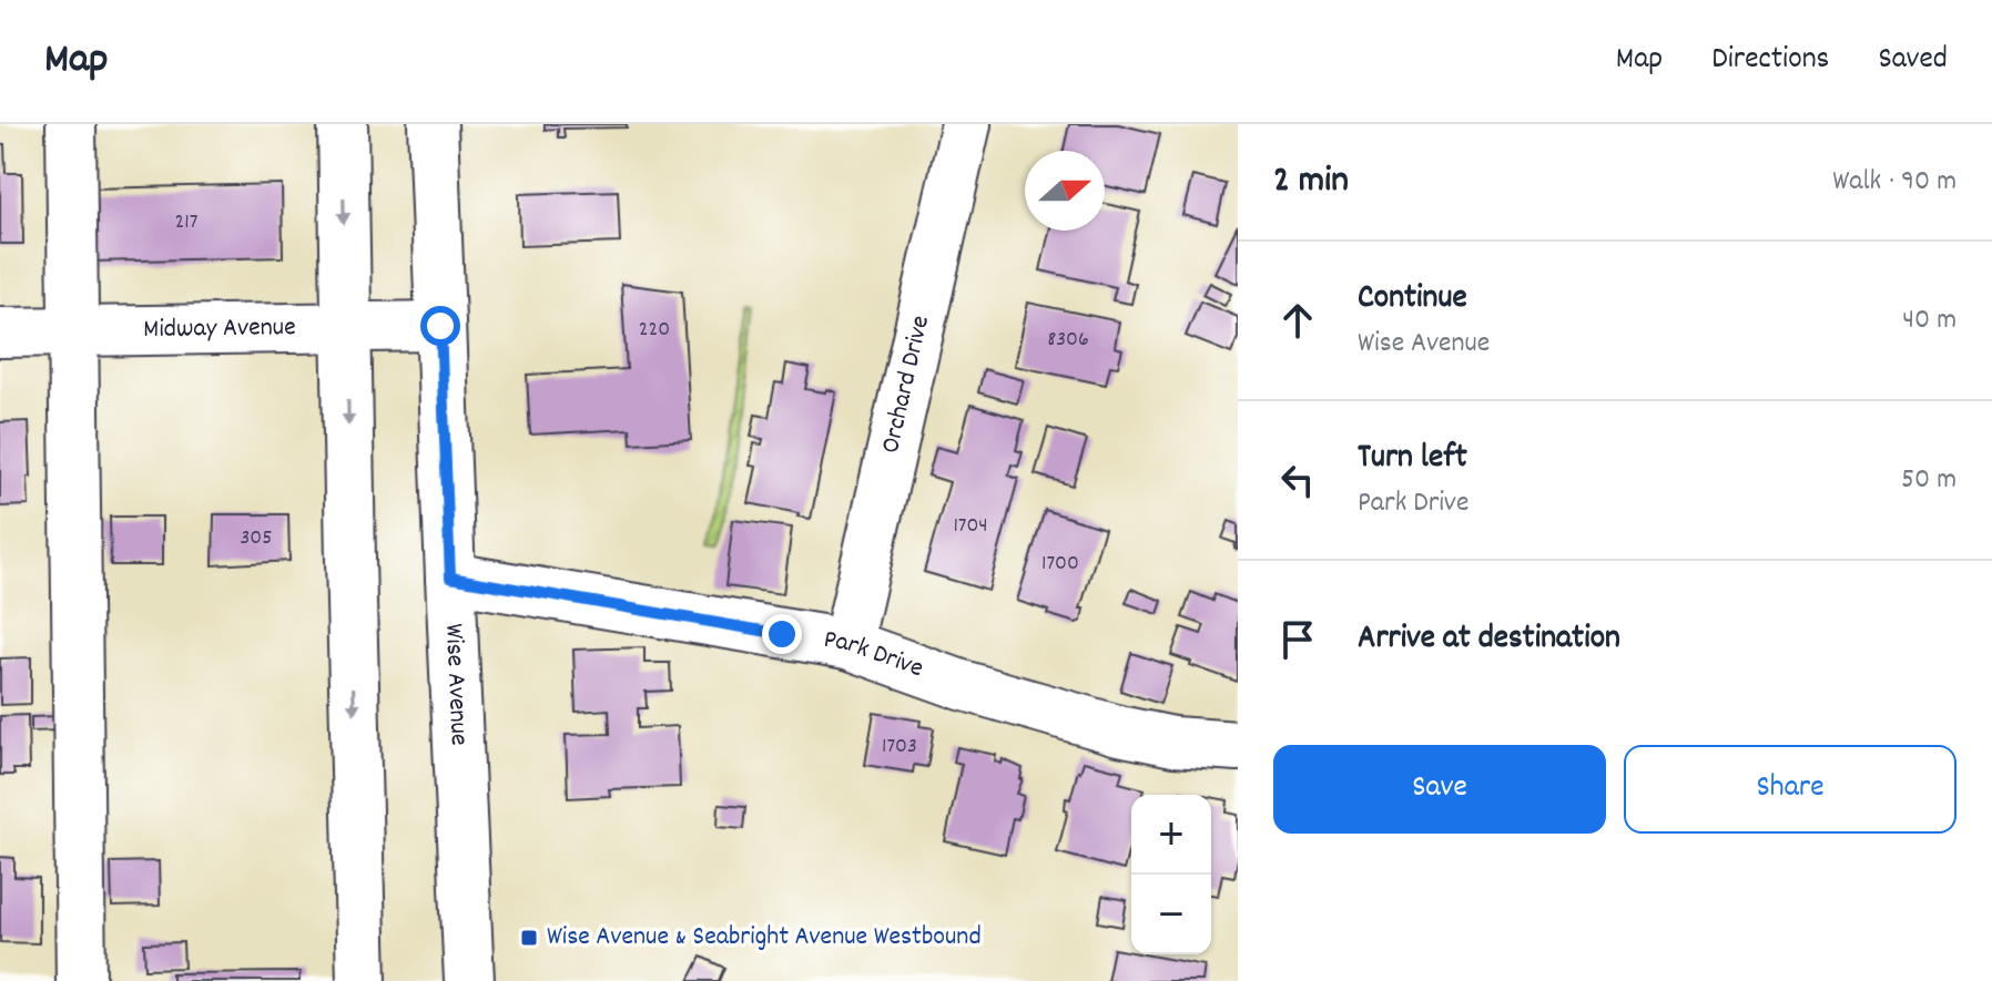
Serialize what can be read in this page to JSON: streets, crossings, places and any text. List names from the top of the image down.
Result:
{
  "streets": {
    "street": [
      "Midway Avenue",
      "Orchard Drive",
      "Park Drive",
      "Wise Avenue"
    ]
  },
  "crossings": [
    ["Midway Avenue", "Wise Avenue"],
    ["Orchard Drive", "Park Drive"],
    ["Park Drive", "Wise Avenue"]
  ],
  "places": {
    "transit": ["Wise Avenue & Seabright Avenue Westbound"]
  },
  "house_numbers": [
    "217",
    "220",
    "8306",
    "1704",
    "305",
    "1700",
    "1703"
  ],
  "north": "right",
  "page": {
    "header": "Map",
    "nav": ["Map", "Directions", "Saved"],
    "heading": ["2 min", "Walk · 90 m"],
    "list": [
      ["Continue", "Wise Avenue", "40 m"],
      ["Turn left", "Park Drive", "50 m"],
      "Arrive at destination"
    ],
    "buttons": ["Save", "Share"],
    "map_buttons": ["+", "−"]
  }
}
